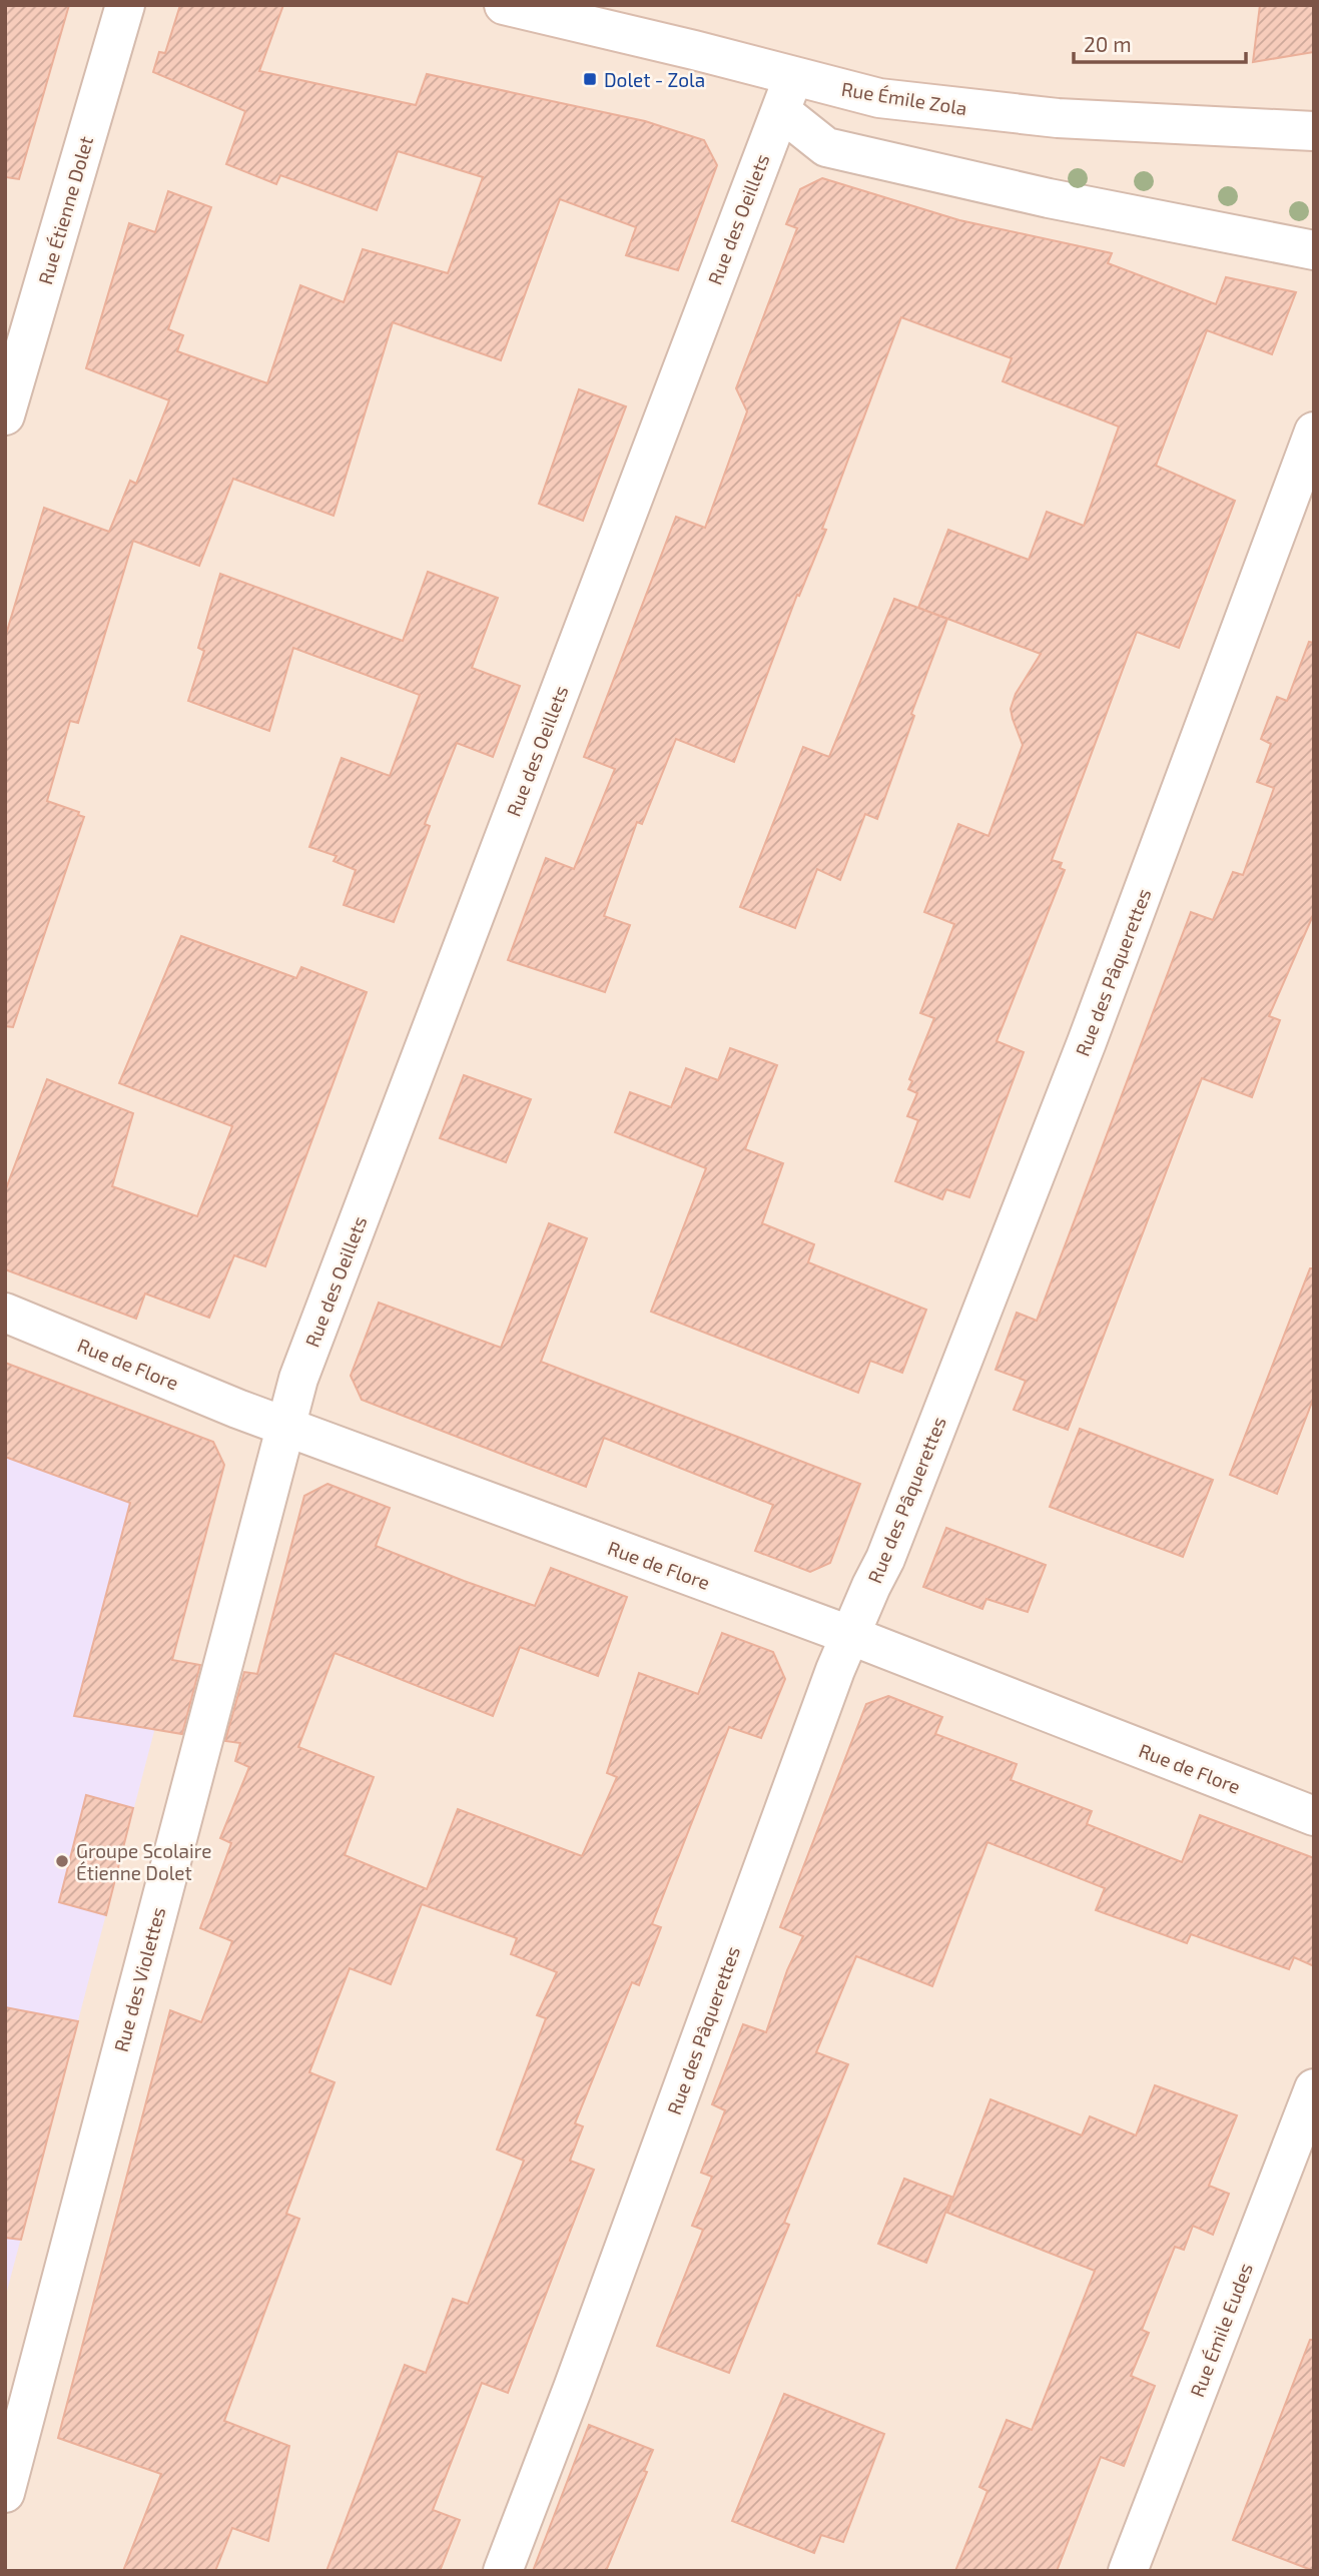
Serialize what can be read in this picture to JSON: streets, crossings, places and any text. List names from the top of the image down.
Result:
{
  "streets": {
    "street": [
      "Rue Émile Zola",
      "Rue Étienne Dolet",
      "Rue des Oeillets",
      "Rue des Pâquerettes",
      "Rue de Flore",
      "Rue des Violettes",
      "Rue Émile Eudes"
    ]
  },
  "crossings": [
    ["Rue Émile Zola", "Rue des Oeillets"],
    ["Rue des Oeillets", "Rue de Flore"],
    ["Rue des Oeillets", "Rue des Violettes"],
    ["Rue des Pâquerettes", "Rue de Flore"],
    ["Rue de Flore", "Rue des Violettes"]
  ],
  "places": {
    "transit": ["Dolet - Zola"],
    "other": ["Groupe Scolaire Étienne Dolet"]
  },
  "scale_bar": "20 m"
}
